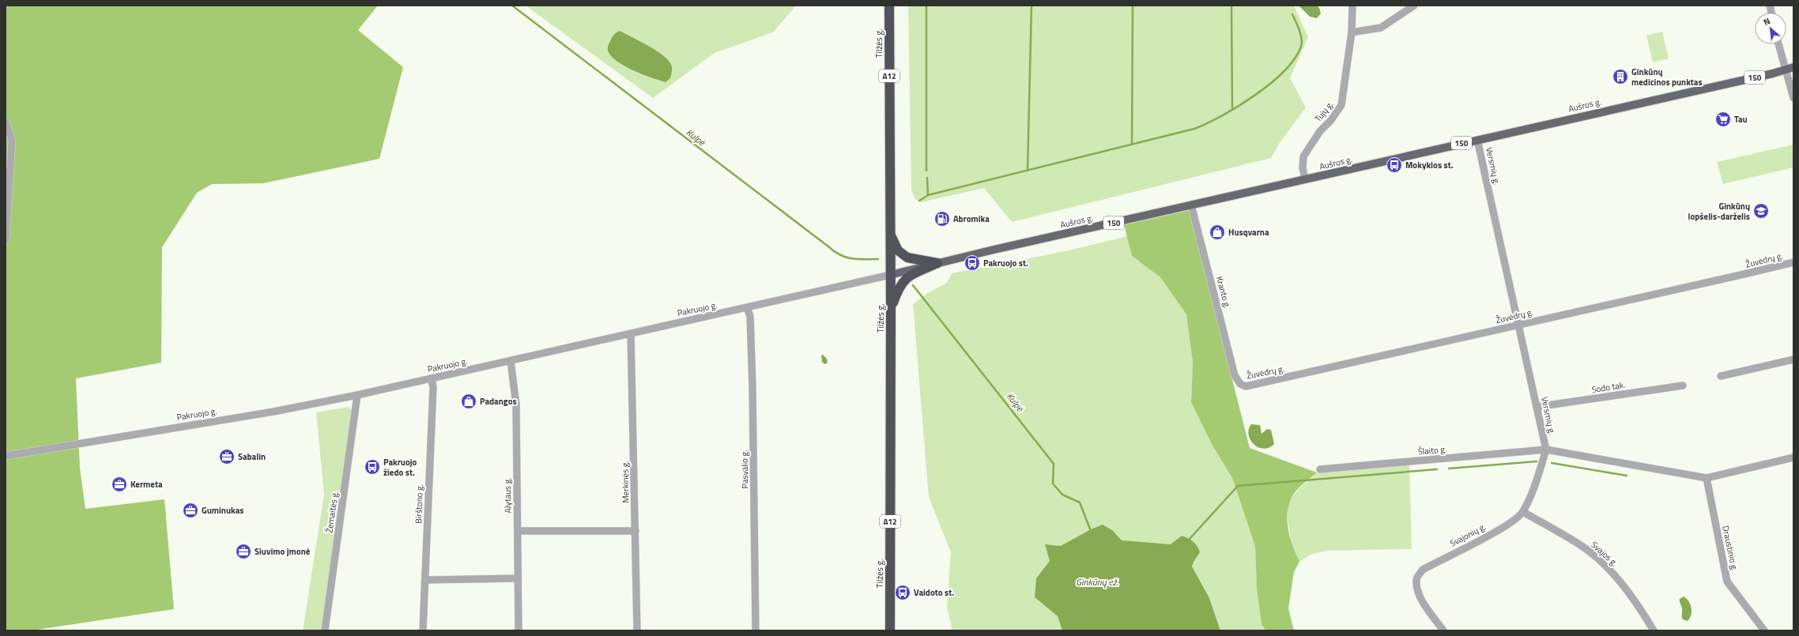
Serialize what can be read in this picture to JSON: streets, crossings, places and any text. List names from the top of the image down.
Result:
{
  "streets": {
    "highway": ["Tilžės g.", "A12"],
    "main road": ["150", "Aušros g."],
    "street": [
      "Tujų g.",
      "Versmių g.",
      "Žuvėdrų g.",
      "Kranto g.",
      "Pakruojo g.",
      "Sodo tak.",
      "Šlaito g.",
      "Pasvalio g.",
      "Merkinės g.",
      "Alytaus g.",
      "Birštono g.",
      "Žemaitės g.",
      "Svajonių g.",
      "Draustinio g.",
      "Svajos g."
    ]
  },
  "crossings": [
    ["Tilžės g.", "Aušros g."],
    ["Tilžės g.", "Pakruojo g."],
    ["150", "Aušros g."],
    ["Aušros g.", "Tujų g."],
    ["Aušros g.", "Versmių g."],
    ["Aušros g.", "Kranto g."],
    ["Aušros g.", "Pakruojo g."],
    ["Versmių g.", "Žuvėdrų g."],
    ["Versmių g.", "Sodo tak."],
    ["Versmių g.", "Šlaito g."],
    ["Versmių g.", "Svajonių g."],
    ["Žuvėdrų g.", "Kranto g."],
    ["Pakruojo g.", "Pasvalio g."],
    ["Pakruojo g.", "Merkinės g."],
    ["Pakruojo g.", "Alytaus g."],
    ["Pakruojo g.", "Birštono g."],
    ["Pakruojo g.", "Žemaitės g."],
    ["Šlaito g.", "Svajonių g."],
    ["Svajonių g.", "Svajos g."]
  ],
  "water": ["Kulpė", "Ginkūnų ež."],
  "places": {
    "building": ["Ginkūnų medicinos punktas"],
    "supermarket": ["Tau"],
    "bus stop": [
      "Mokyklos st.",
      "Pakruojo st.",
      "Pakruojo žiedo st.",
      "Vaidoto st."
    ],
    "school or university": ["Ginkūnų lopšelis-darželis"],
    "fuel station": ["Abromika"],
    "shop": ["Husqvarna", "Padangos"],
    "office": [
      "Sabalin",
      "Kermeta",
      "Guminukas",
      "Siuvimo įmonė"
    ]
  },
  "north": "top left"
}
